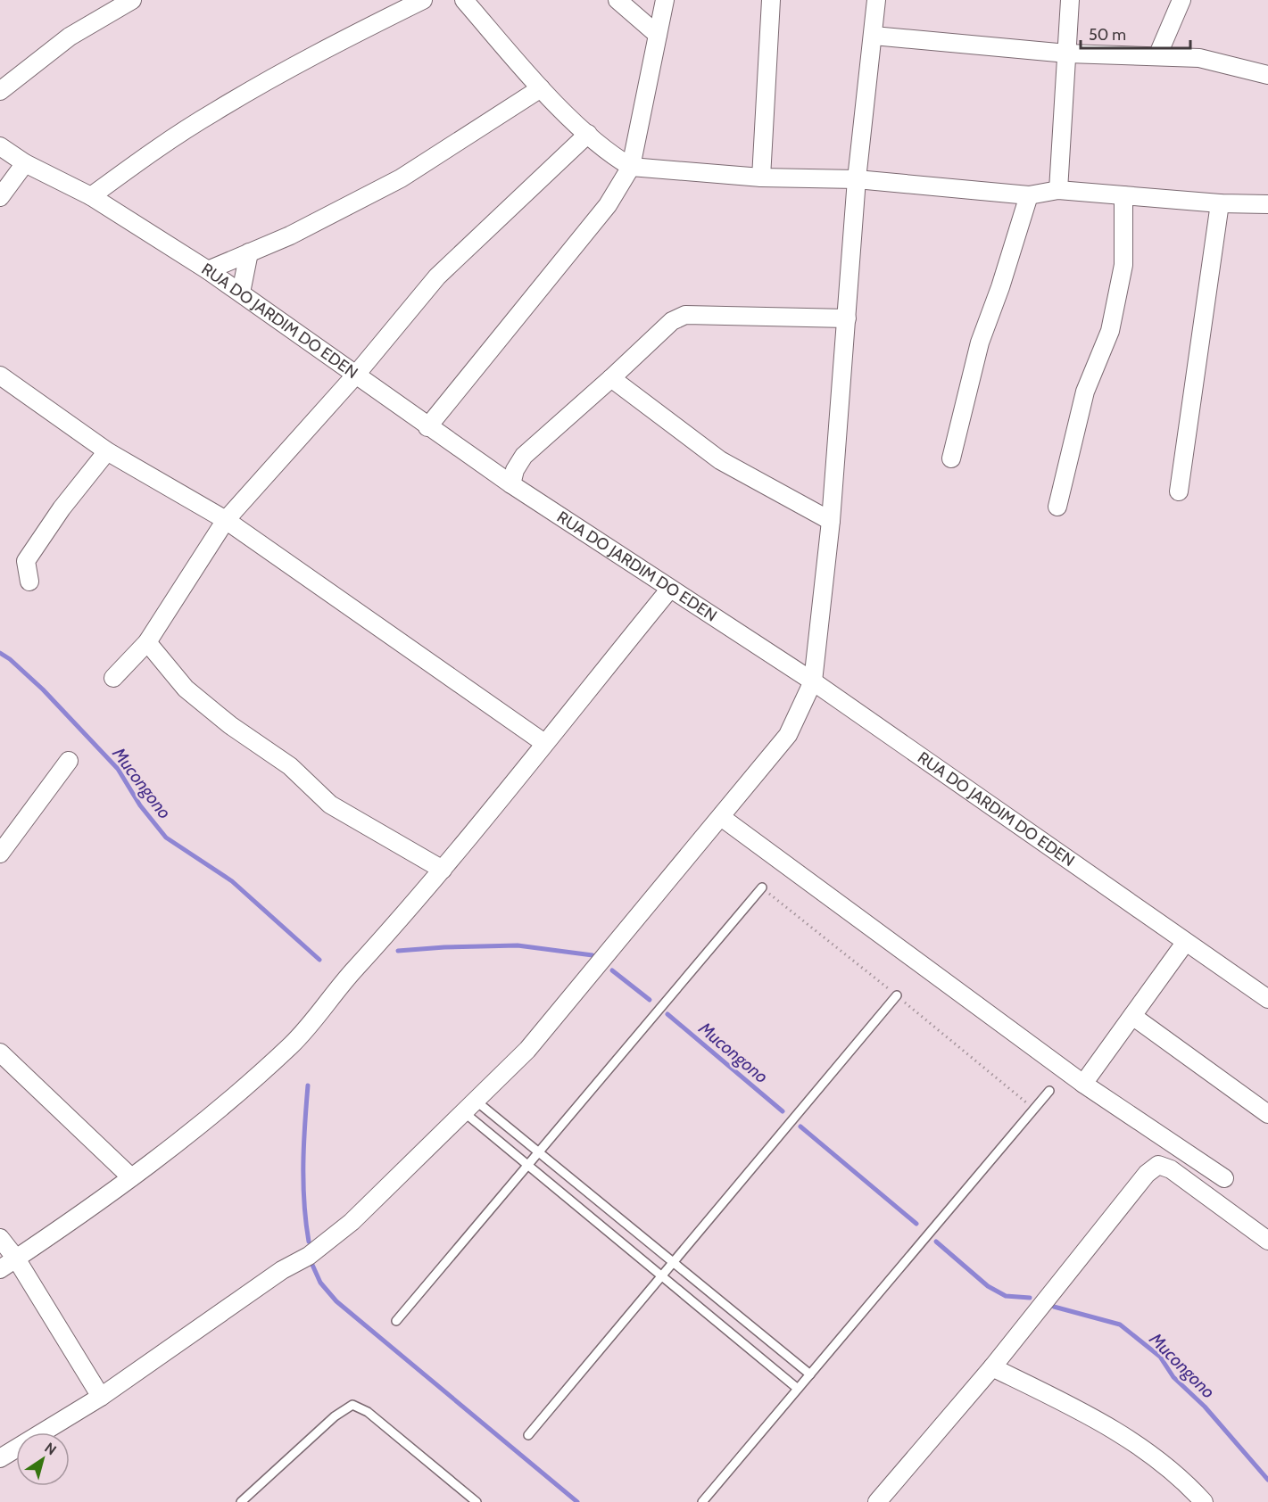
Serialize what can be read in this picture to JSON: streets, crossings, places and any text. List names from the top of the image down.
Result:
{
  "streets": {
    "street": ["RUA DO JARDIM DO EDEN"]
  },
  "water": ["Mucongono"],
  "scale_bar": "50 m",
  "north": "top right"
}
